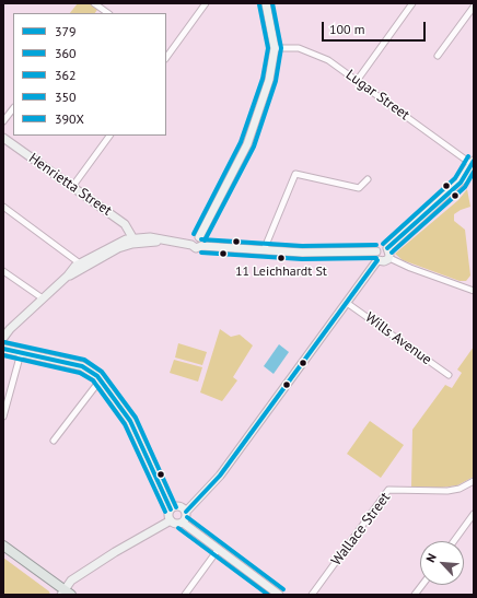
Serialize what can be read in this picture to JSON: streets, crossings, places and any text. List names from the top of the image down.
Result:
{
  "streets": {
    "main road": ["Henrietta Street"],
    "street": ["Lugar Street", "Wills Avenue", "Wallace Street"]
  },
  "places": ["11 Leichhardt St"],
  "lines": [
    "transit line 360",
    "transit line 362",
    "transit line 379",
    "transit line 390X",
    "transit line 350"
  ],
  "legend": [
    "379",
    "360",
    "362",
    "350",
    "390X"
  ],
  "scale_bar": "100 m",
  "north": "top left"
}
